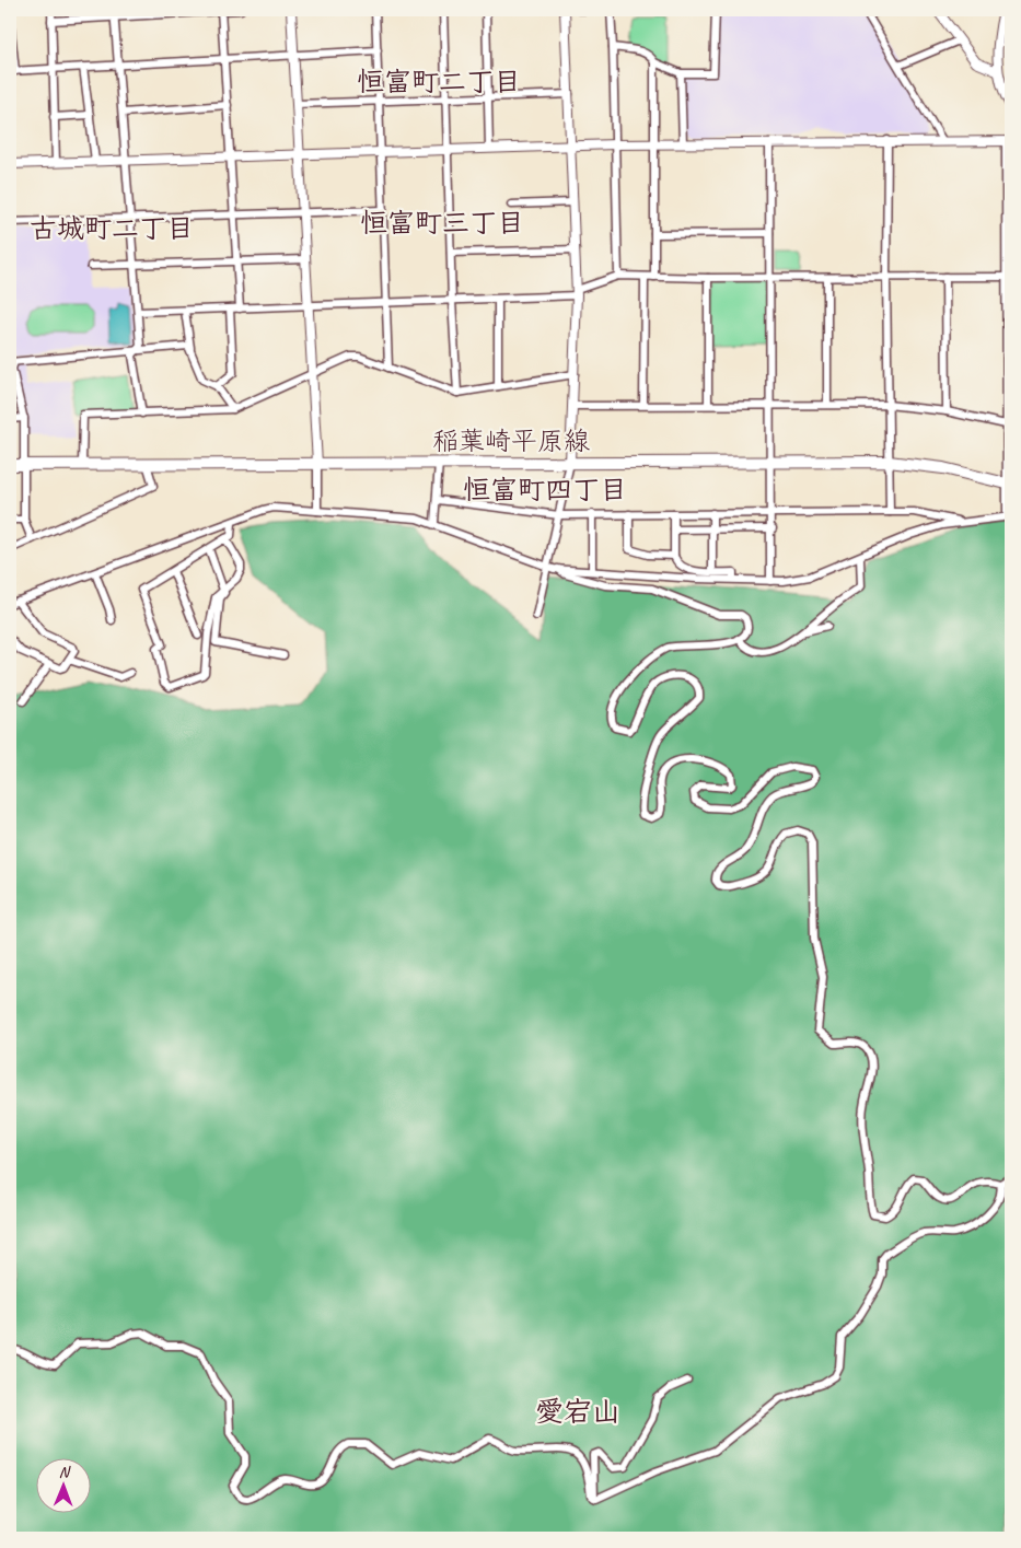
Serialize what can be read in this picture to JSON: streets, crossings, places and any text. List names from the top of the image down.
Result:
{
  "streets": {
    "main road": ["稲葉崎平原線"]
  },
  "districts": [
    "恒富町二丁目",
    "恒富町三丁目",
    "古城町二丁目",
    "恒富町四丁目",
    "愛宕山"
  ],
  "north": "top"
}
